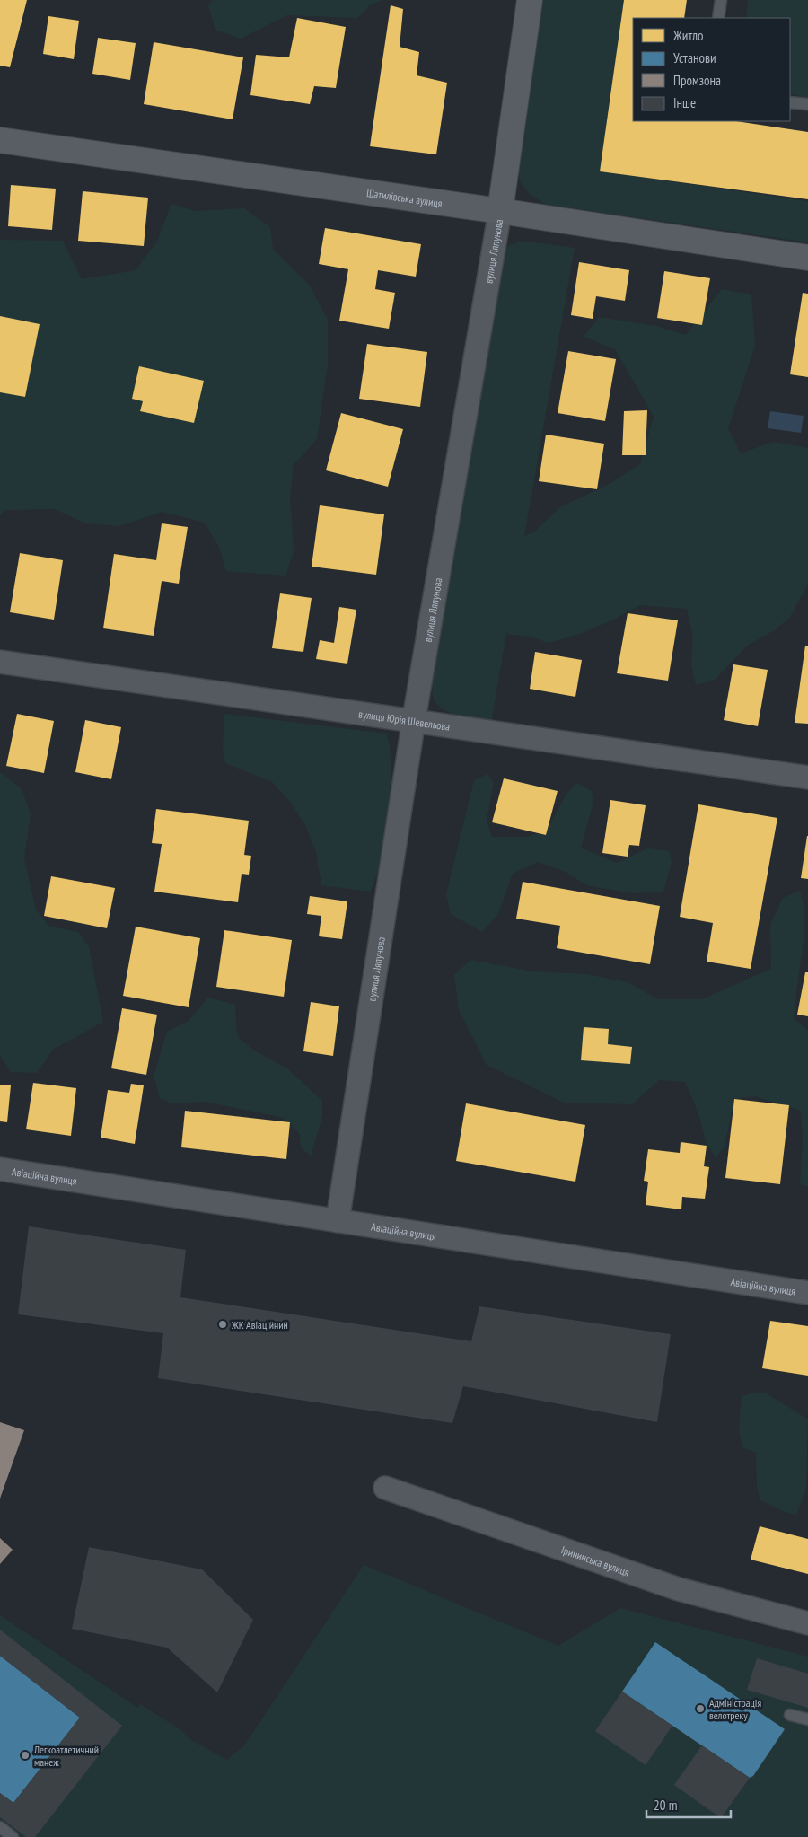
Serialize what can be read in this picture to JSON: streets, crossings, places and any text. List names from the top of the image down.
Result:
{
  "streets": {
    "street": [
      "Шатилівська вулиця",
      "вулиця Ляпунова",
      "вулиця Юрія Шевельова",
      "Авіаційна вулиця",
      "Ірининська вулиця"
    ]
  },
  "crossings": [
    ["Шатилівська вулиця", "вулиця Ляпунова"],
    ["вулиця Ляпунова", "вулиця Юрія Шевельова"],
    ["вулиця Ляпунова", "Авіаційна вулиця"]
  ],
  "places": ["ЖК Авіаційний", "Адміністрація велотреку", "Легкоатлетичний манеж"],
  "legend": [
    "Житло",
    "Установи",
    "Промзона",
    "Інше"
  ],
  "scale_bar": "20 m"
}
